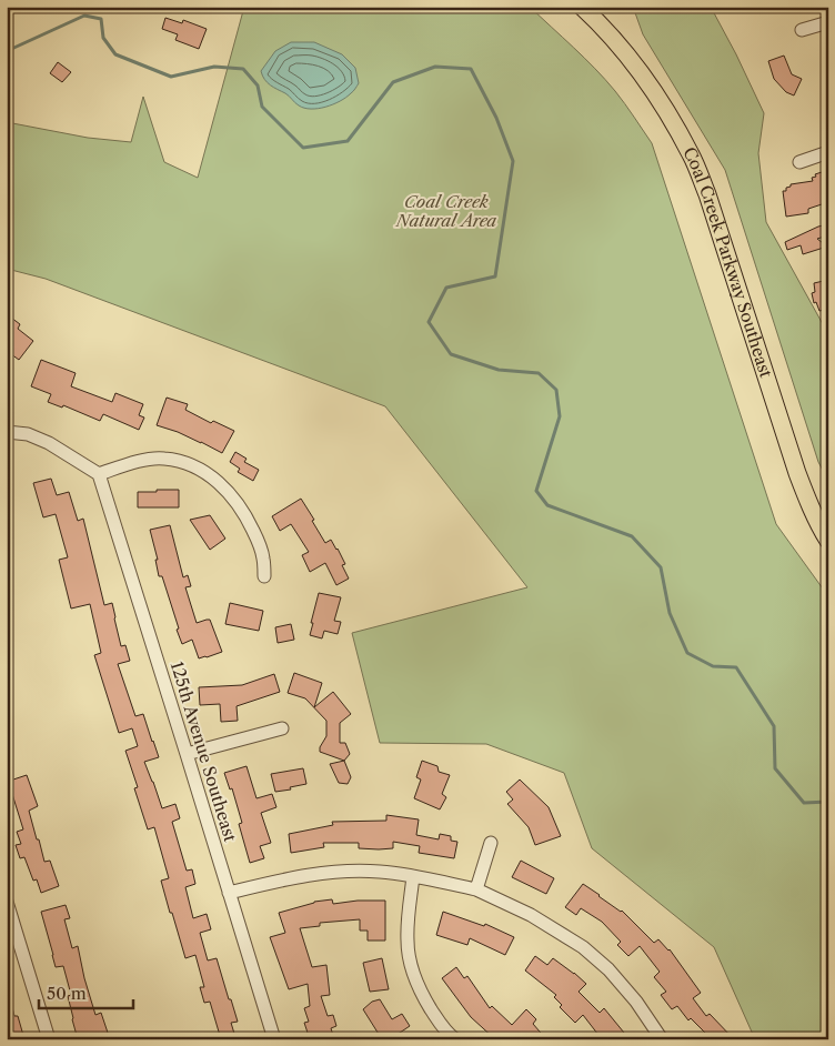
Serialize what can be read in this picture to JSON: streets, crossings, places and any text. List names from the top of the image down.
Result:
{
  "streets": {
    "main road": ["Coal Creek Parkway Southeast"],
    "street": ["125th Avenue Southeast"]
  },
  "parks": ["Coal Creek Natural Area"],
  "scale_bar": "50 m"
}
